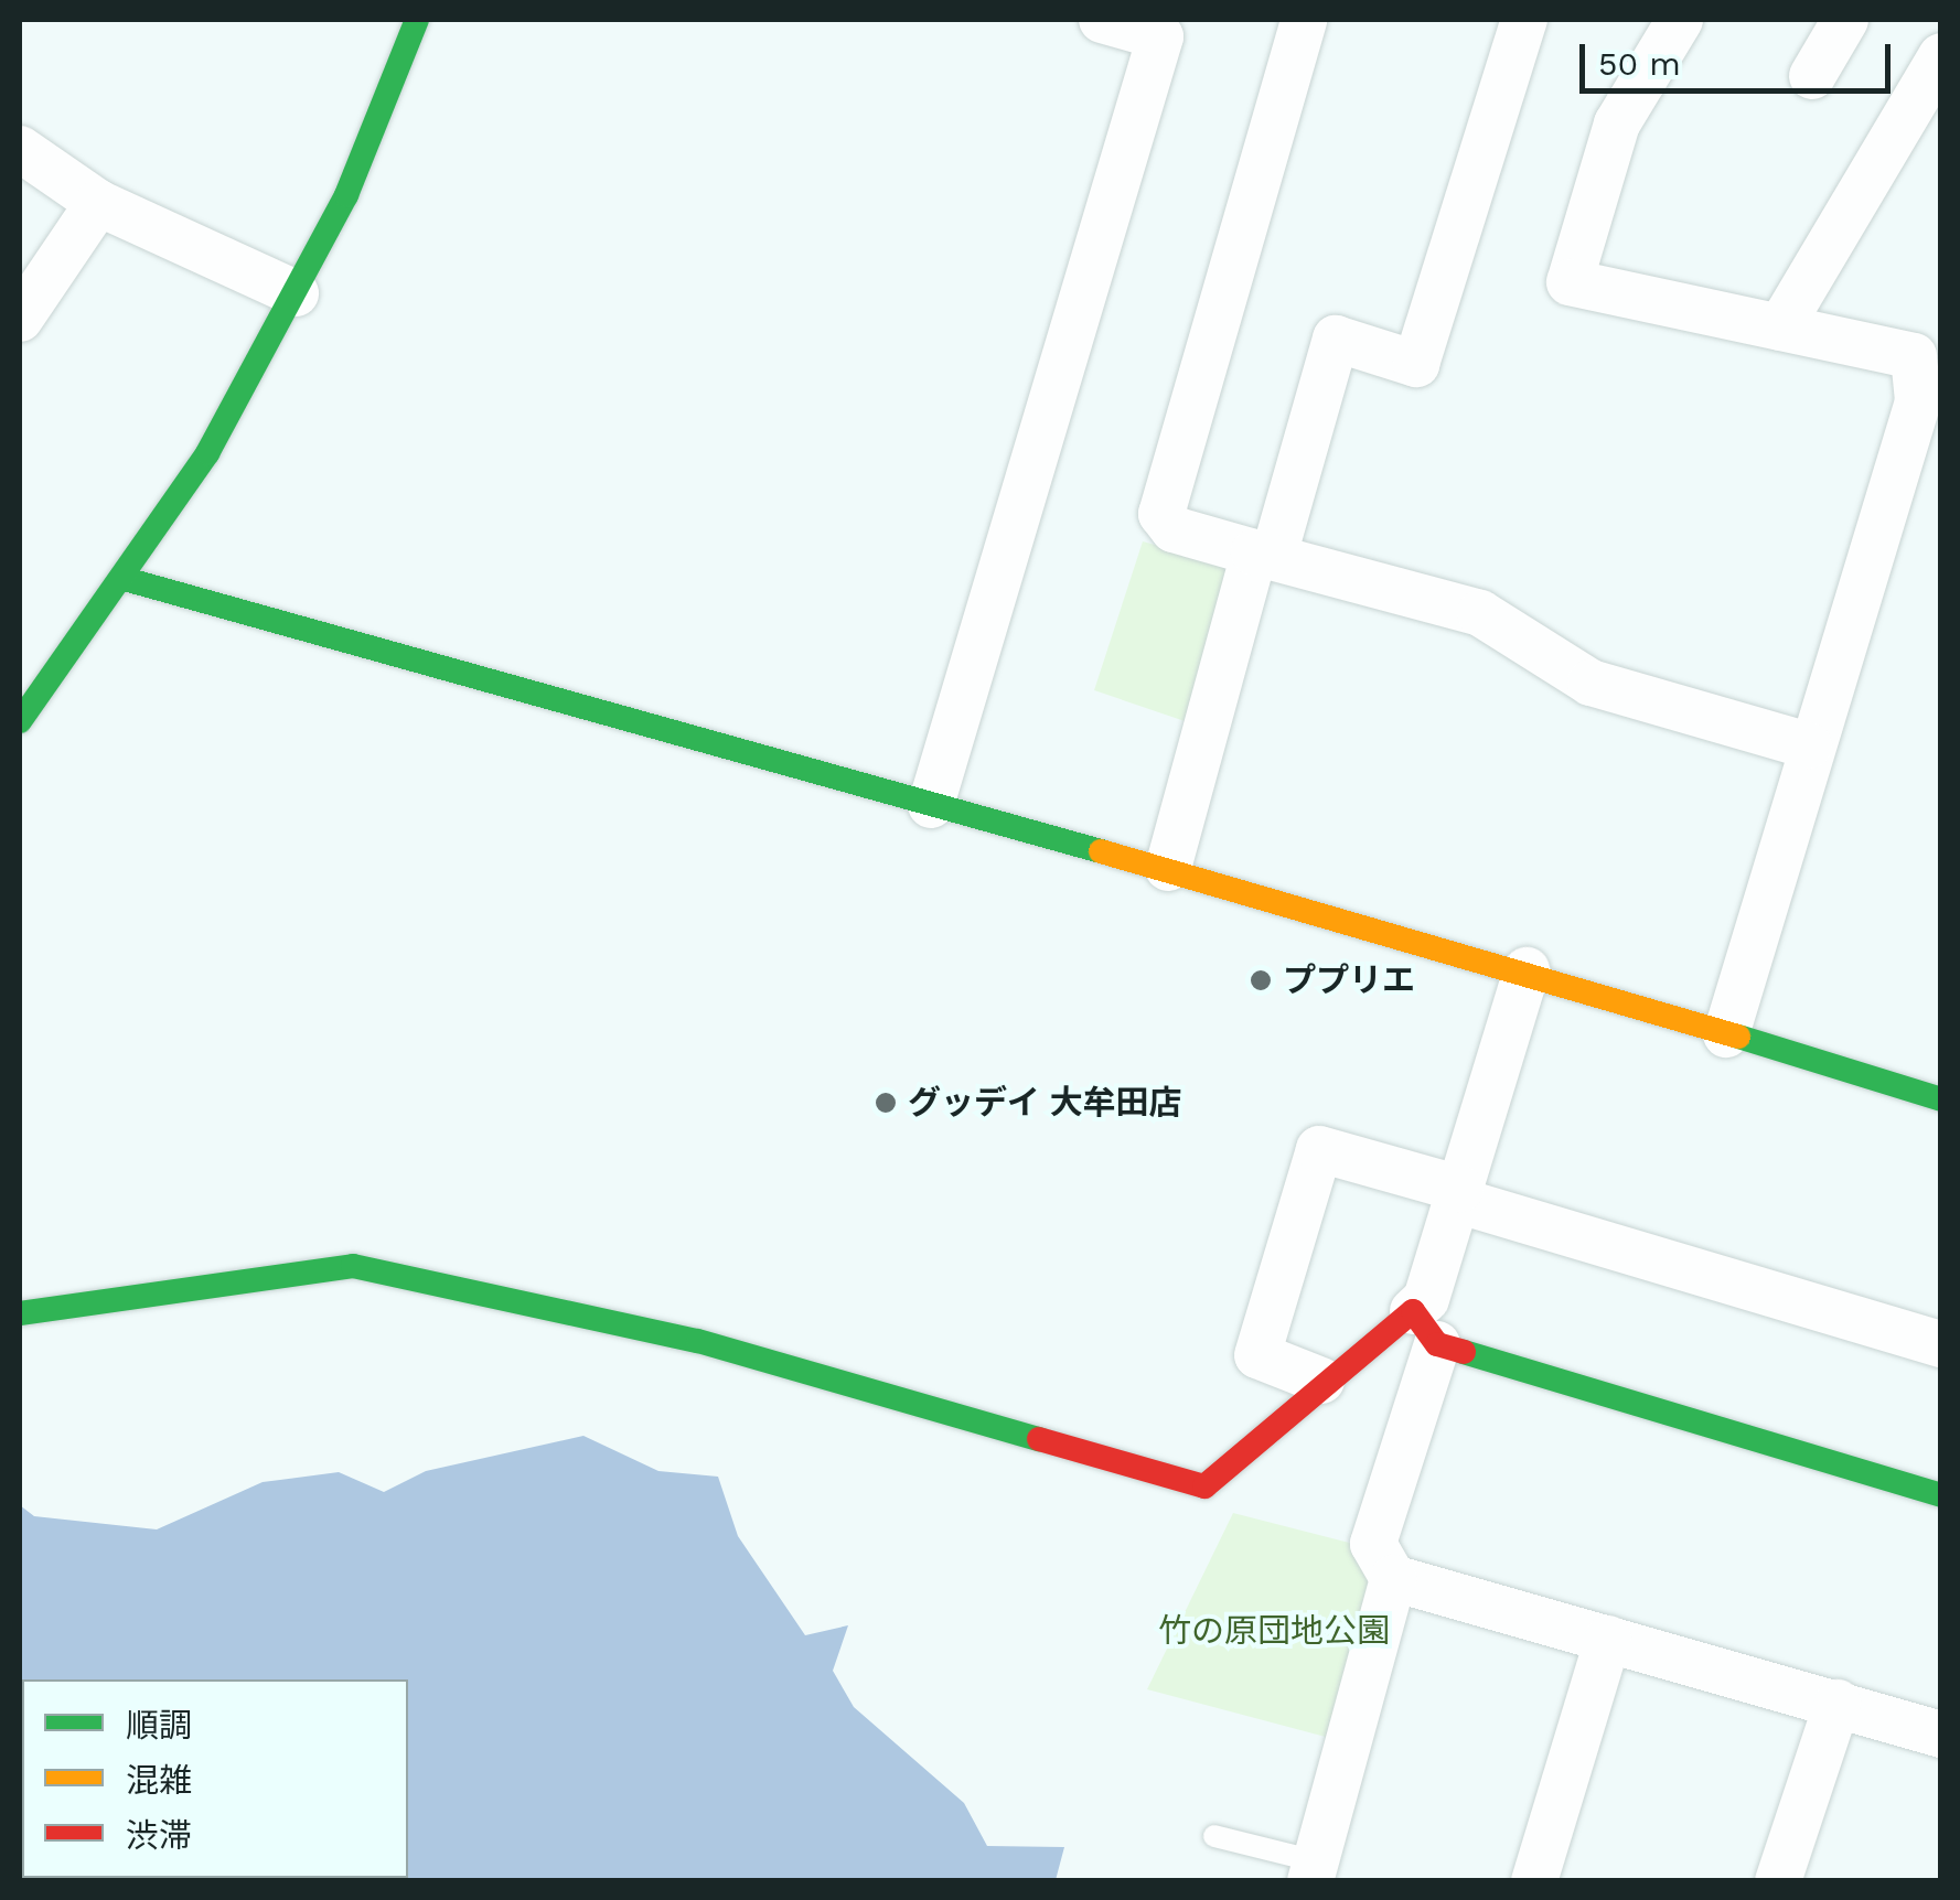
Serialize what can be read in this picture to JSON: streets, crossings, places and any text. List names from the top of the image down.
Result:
{
  "parks": ["竹の原団地公園"],
  "places": ["ププリエ", "グッデイ 大牟田店"],
  "legend": ["順調", "混雑", "渋滞"],
  "scale_bar": "50 m"
}
